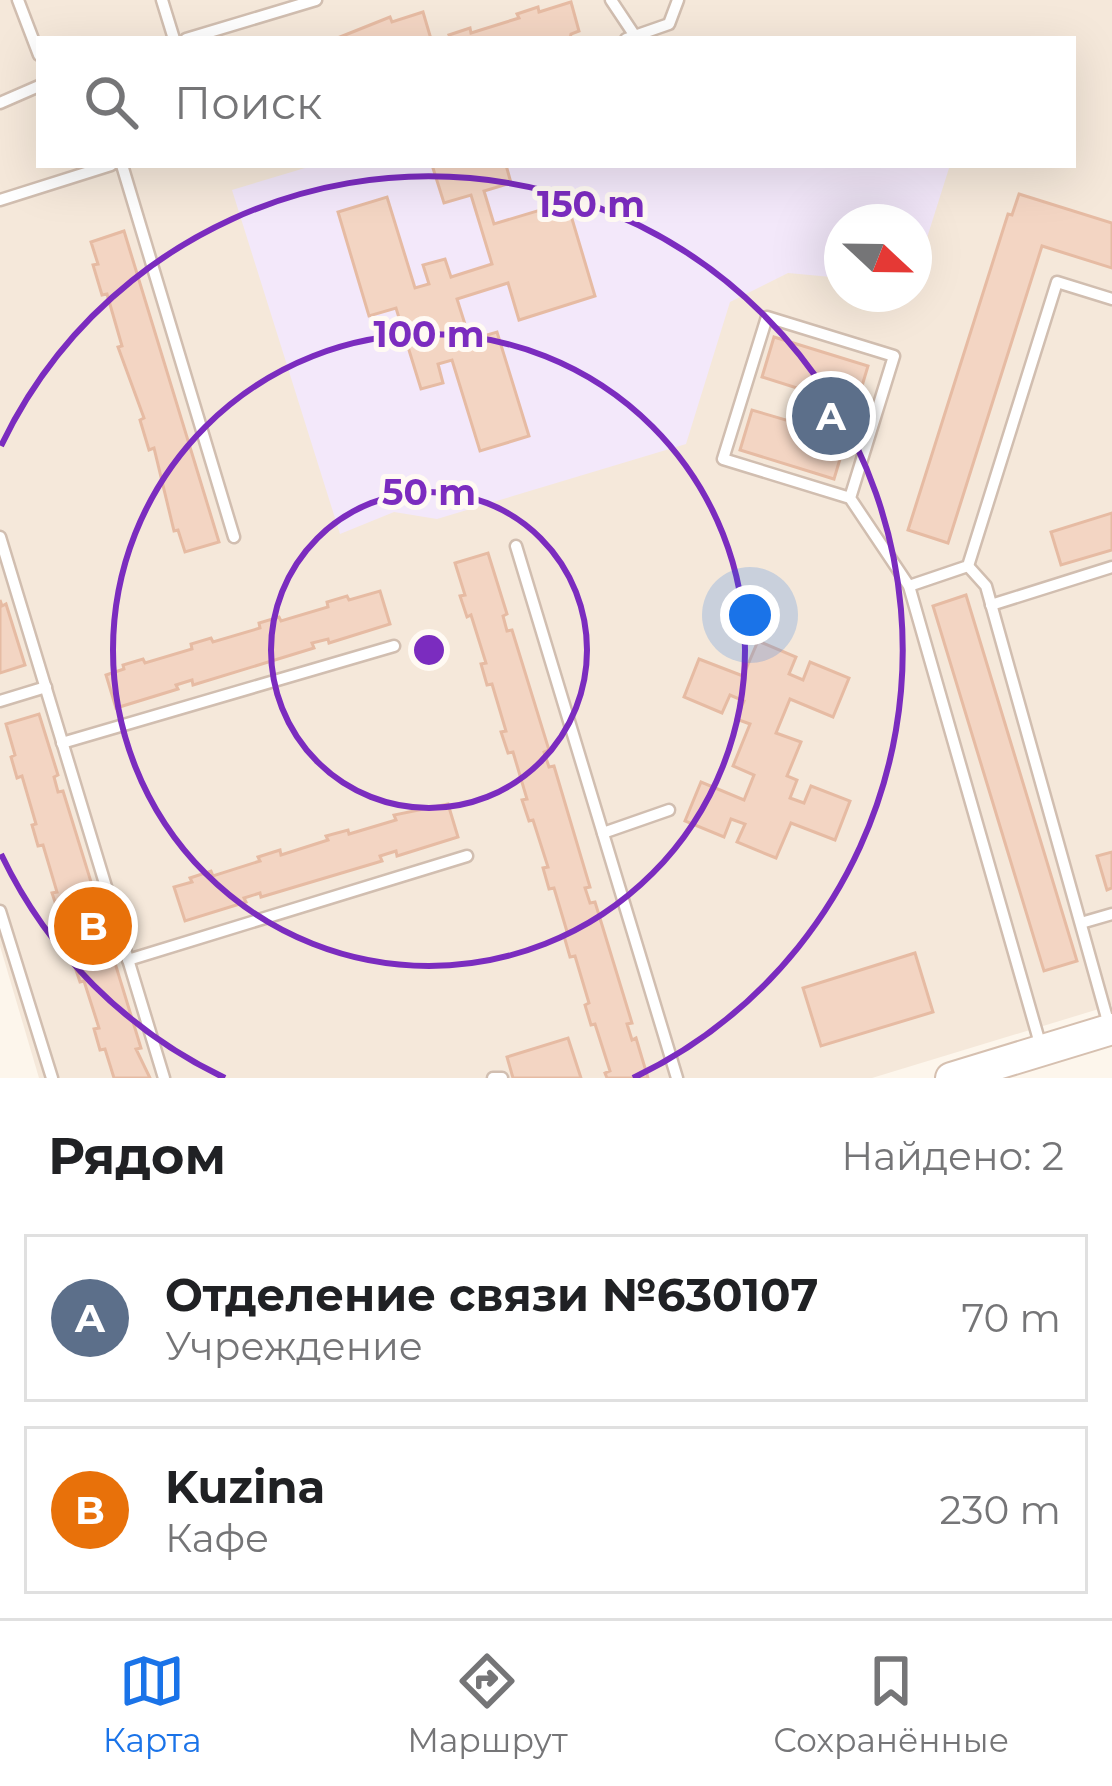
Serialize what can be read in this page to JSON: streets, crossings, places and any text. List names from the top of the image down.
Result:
{
  "north": "right",
  "page": {
    "search": "Поиск",
    "pins": ["A", "B"],
    "heading": ["Рядом", "Найдено: 2"],
    "list": [
      {
        "mark": "A",
        "name": "Отделение связи №630107",
        "note": "Учреждение",
        "value": "70 m"
      },
      {
        "mark": "B",
        "name": "Kuzina",
        "note": "Кафе",
        "value": "230 m"
      }
    ],
    "nav": ["Карта", "Маршрут", "Сохранённые"]
  },
  "rings": ["150 m", "100 m", "50 m"]
}
